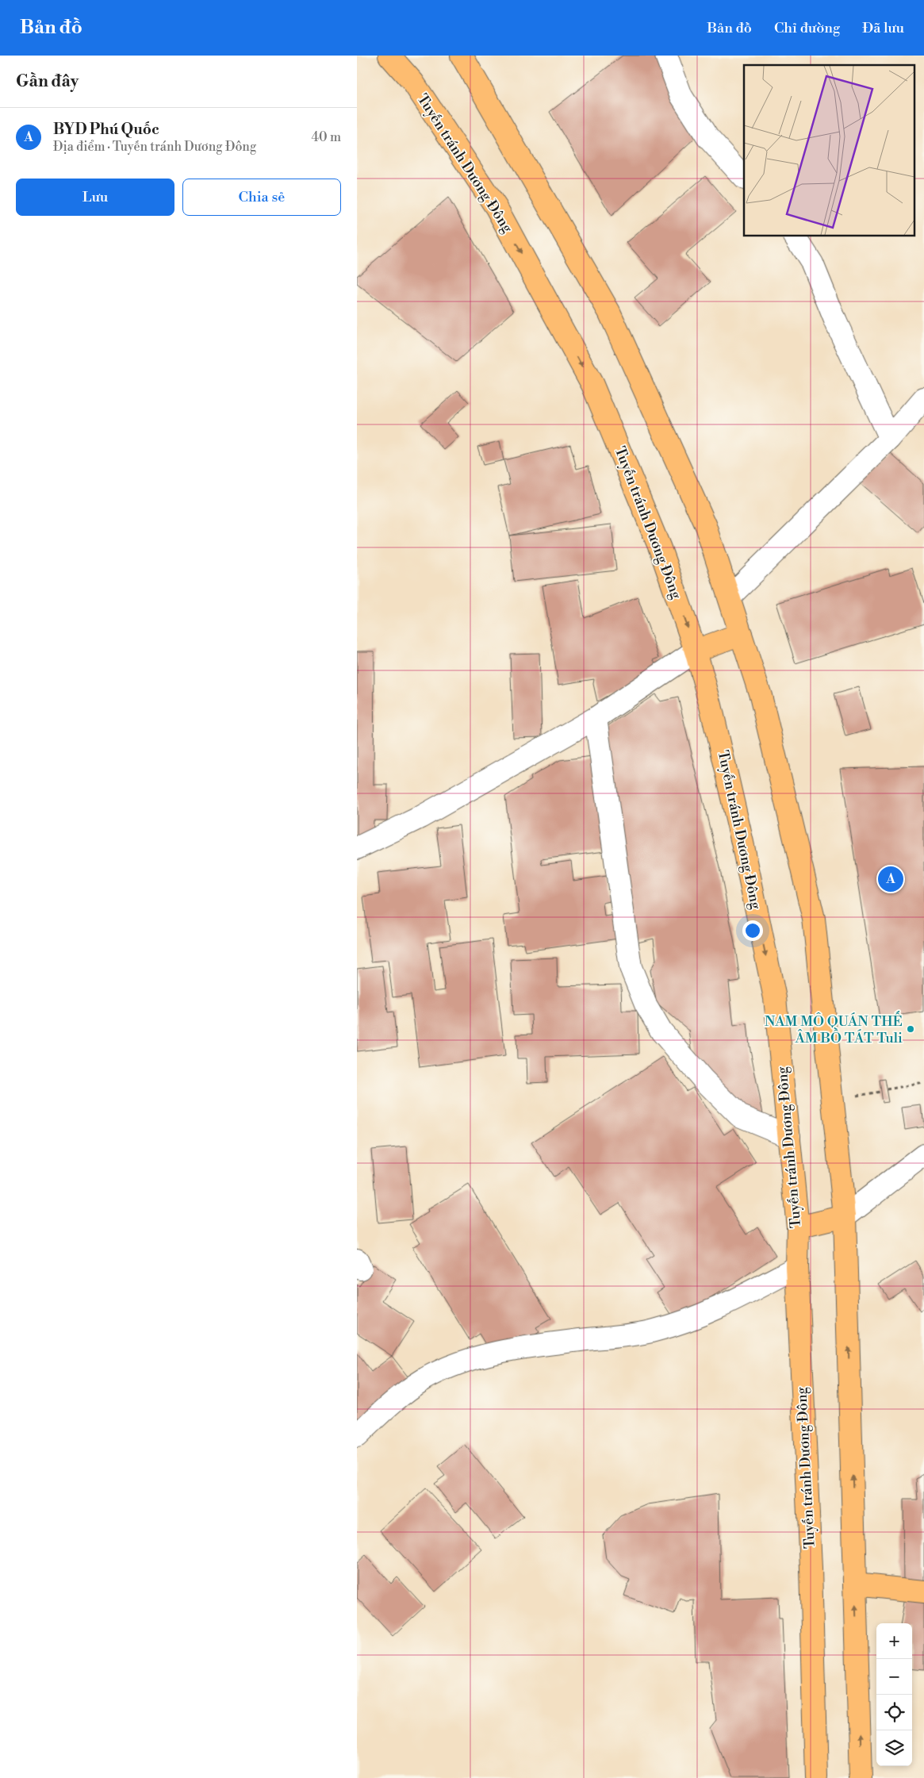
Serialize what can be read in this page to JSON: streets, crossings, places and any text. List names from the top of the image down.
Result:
{
  "streets": {
    "main road": ["Tuyến tránh Dương Đông"]
  },
  "places": ["NAM MÔ QUÁN THẾ ÂM BỒ TÁT Tuli"],
  "page": {
    "header": "Bản đồ",
    "nav": ["Bản đồ", "Chỉ đường", "Đã lưu"],
    "heading": "Gần đây",
    "list": [
      {
        "mark": "A",
        "name": "BYD Phú Quốc",
        "note": "Địa điểm · Tuyến tránh Dương Đông",
        "value": "40 m"
      }
    ],
    "buttons": ["Lưu", "Chia sẻ"],
    "pins": "A",
    "map_buttons": ["+", "−"]
  }
}
